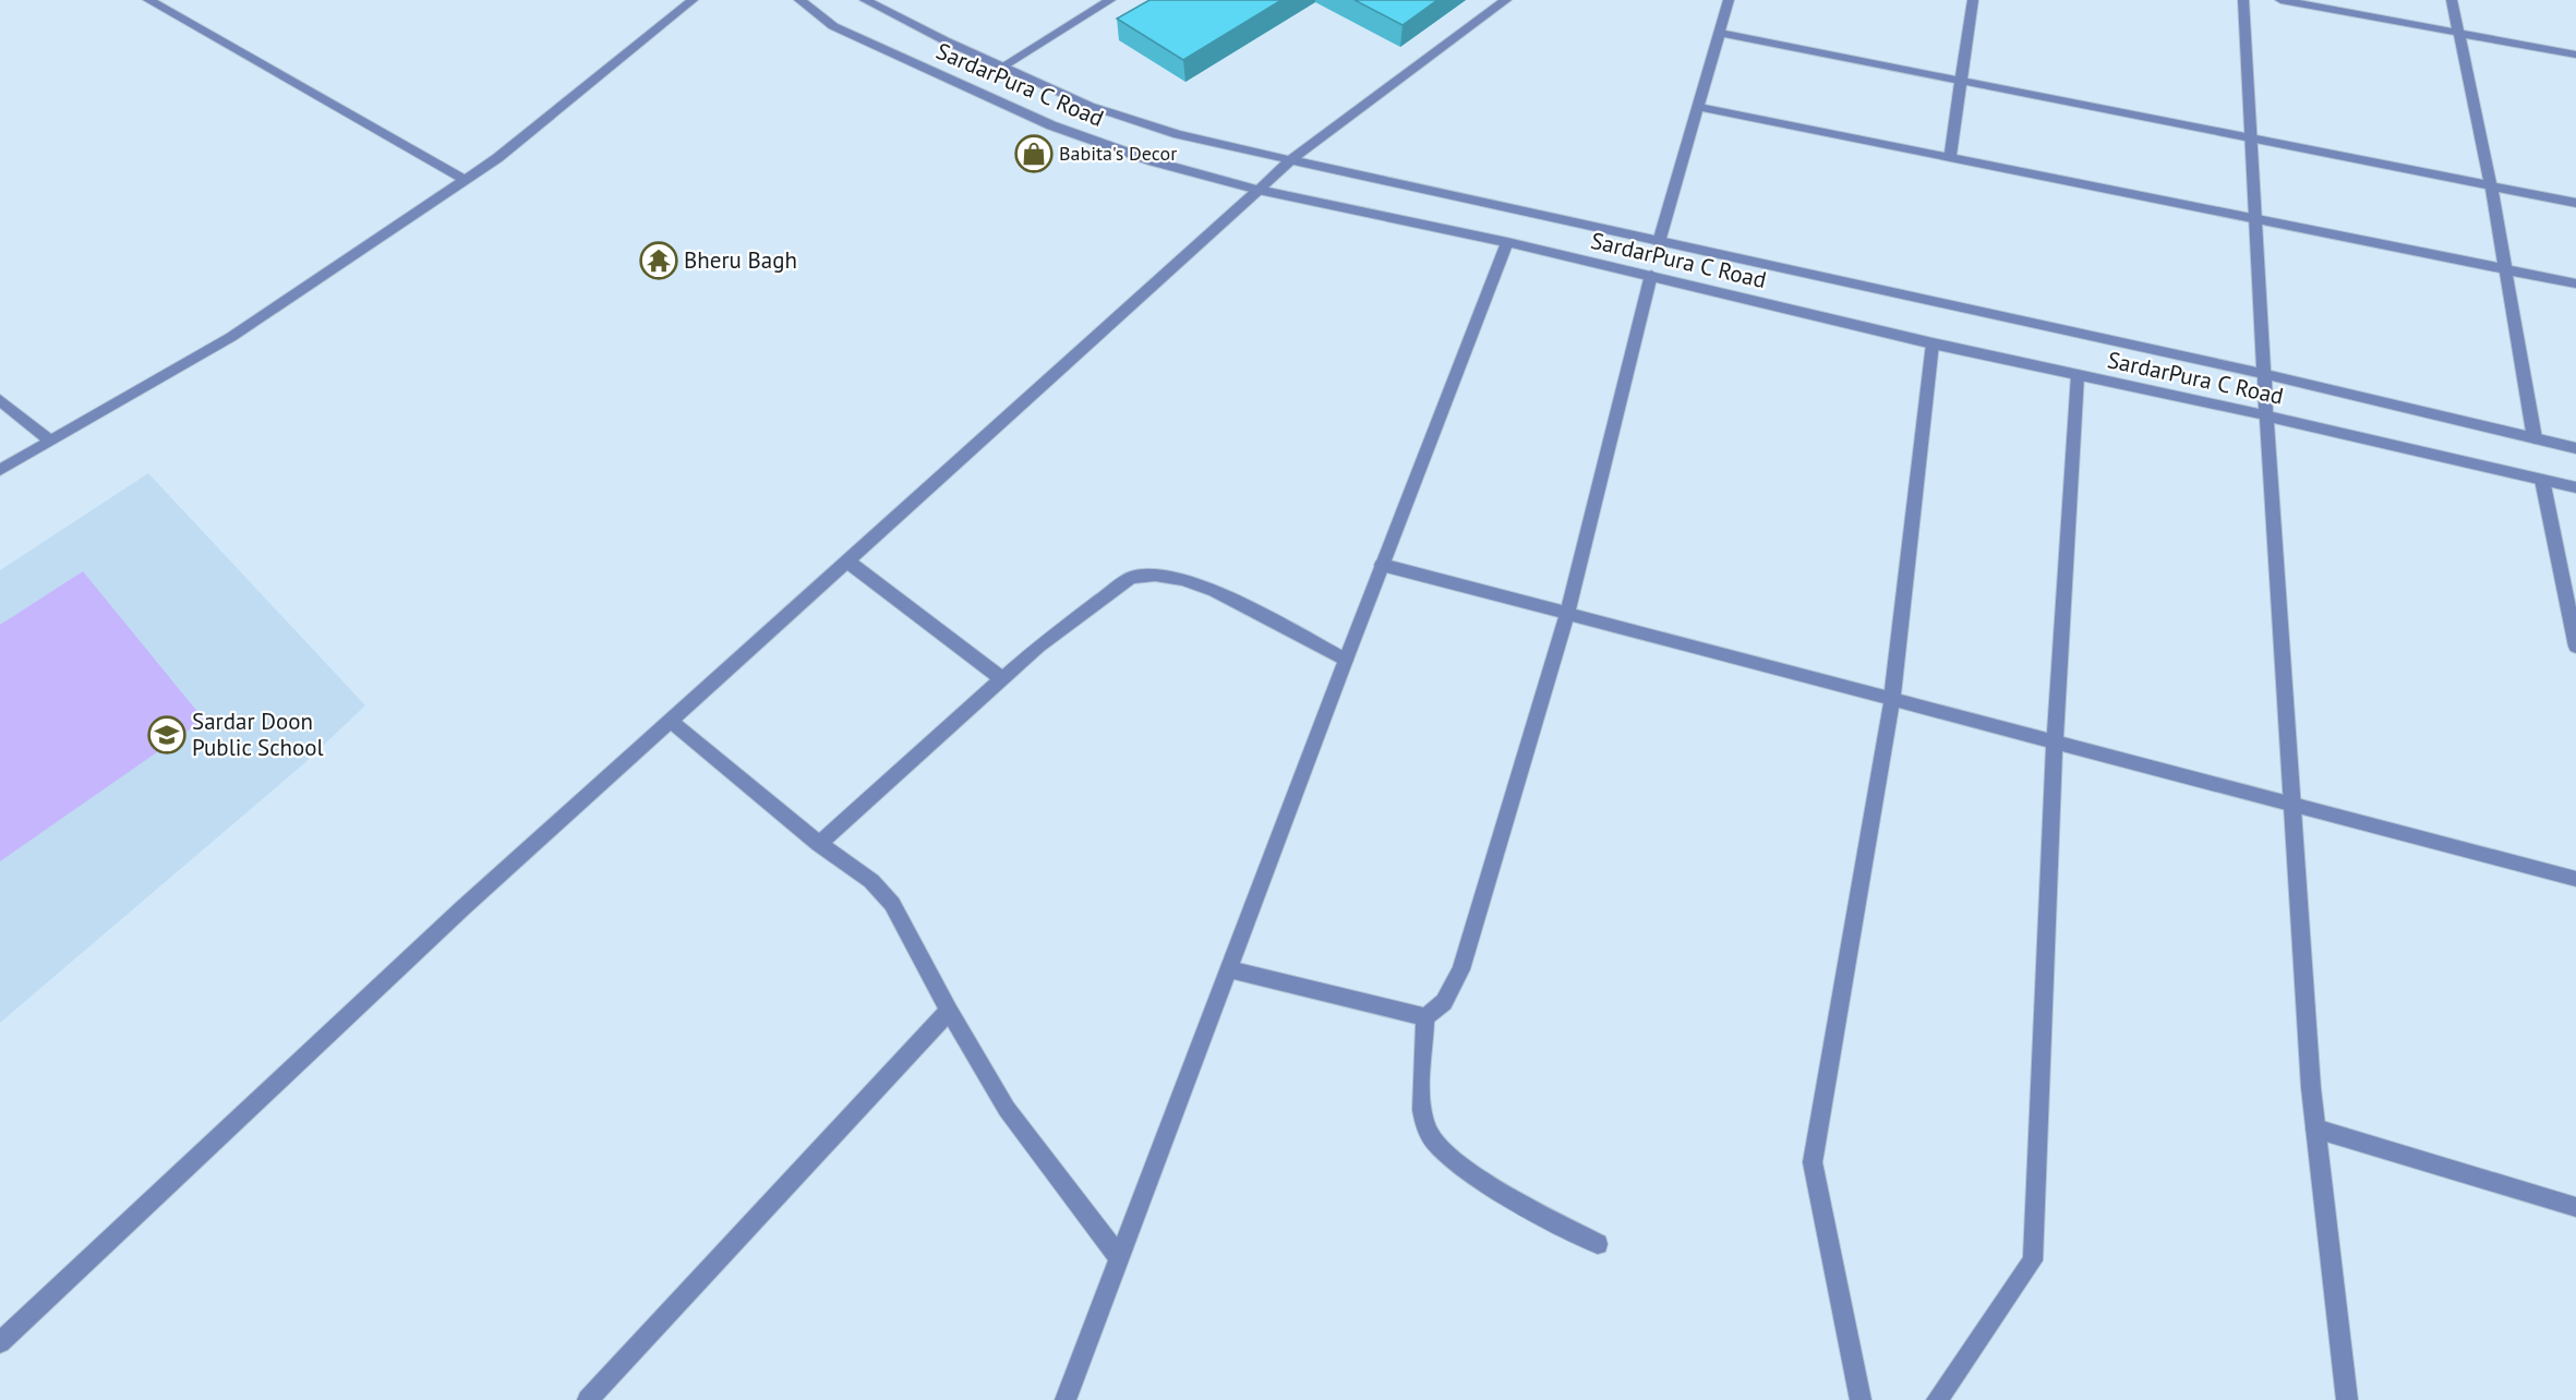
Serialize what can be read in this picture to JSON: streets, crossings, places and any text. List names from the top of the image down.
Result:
{
  "streets": {
    "street": ["SardarPura C Road"]
  },
  "places": {
    "shop": ["Babita's Decor"],
    "temple": ["Bheru Bagh"],
    "school or university": ["Sardar Doon Public School"]
  }
}
